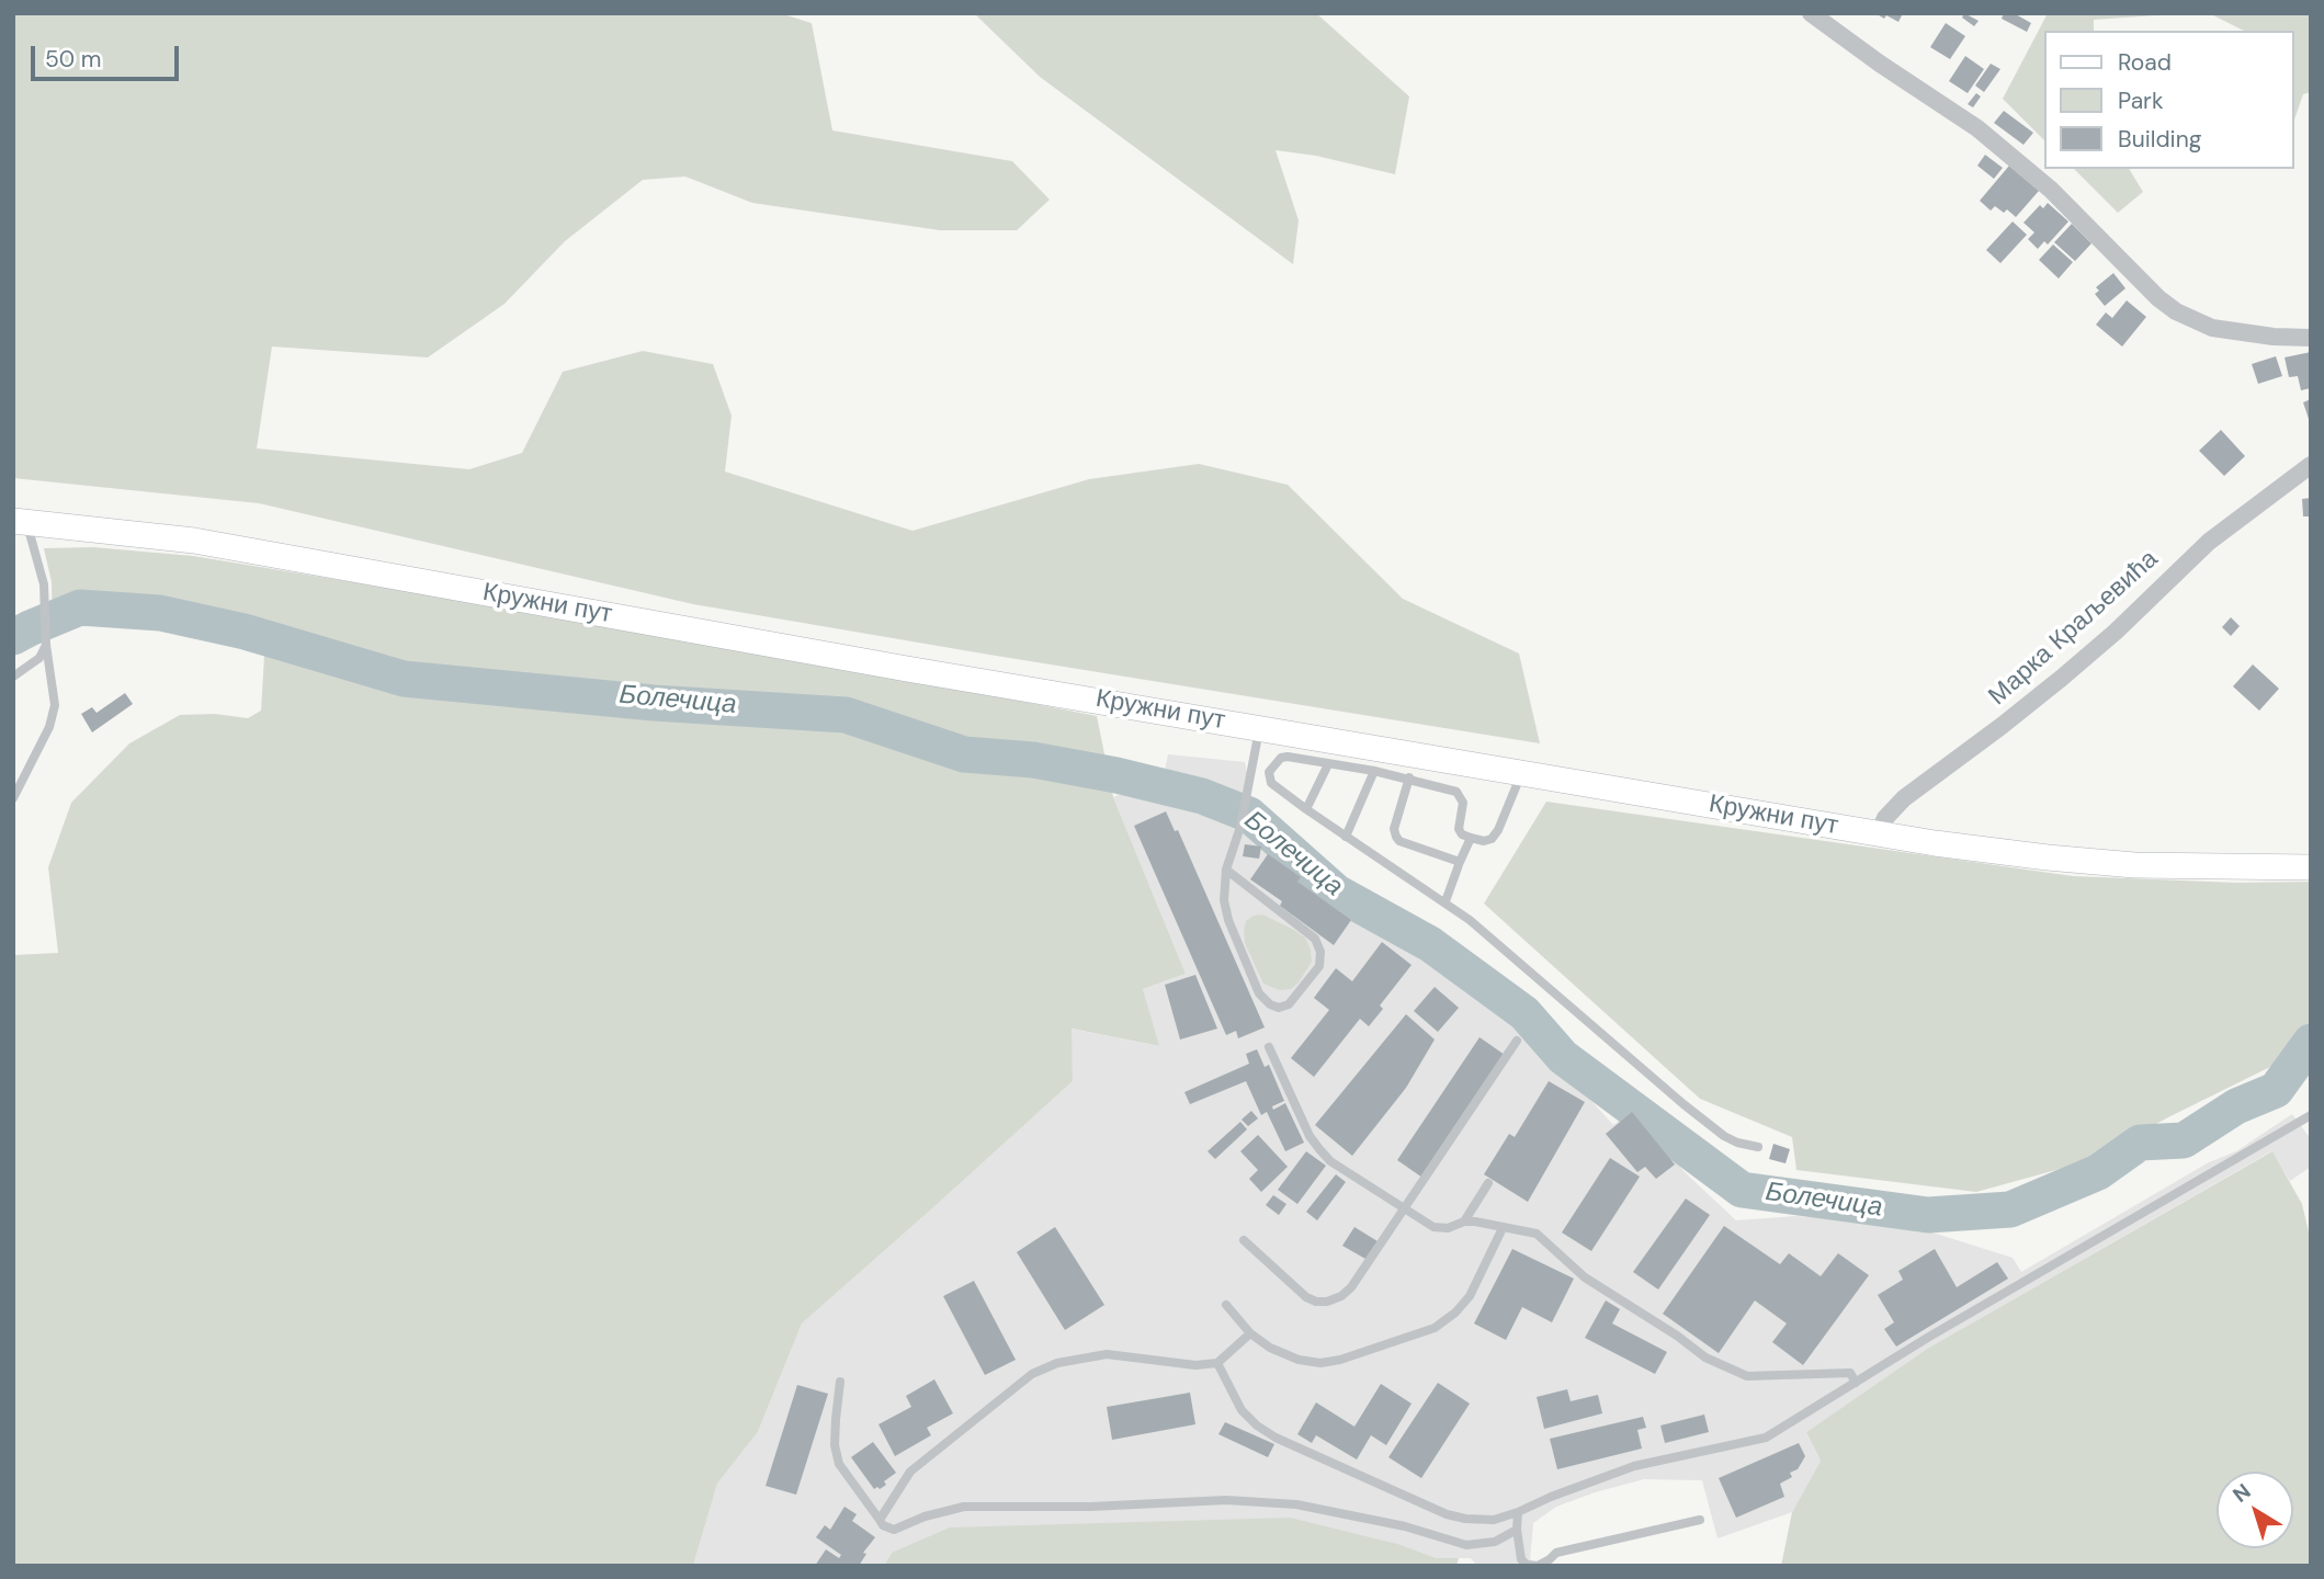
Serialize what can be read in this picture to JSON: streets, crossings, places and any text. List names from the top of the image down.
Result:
{
  "streets": {
    "main road": ["Кружни пут"],
    "street": ["Марка Краљевића"]
  },
  "crossings": [
    ["Кружни пут", "Марка Краљевића"]
  ],
  "water": ["Болечица"],
  "legend": ["Road", "Park", "Building"],
  "scale_bar": "50 m",
  "north": "top left"
}
